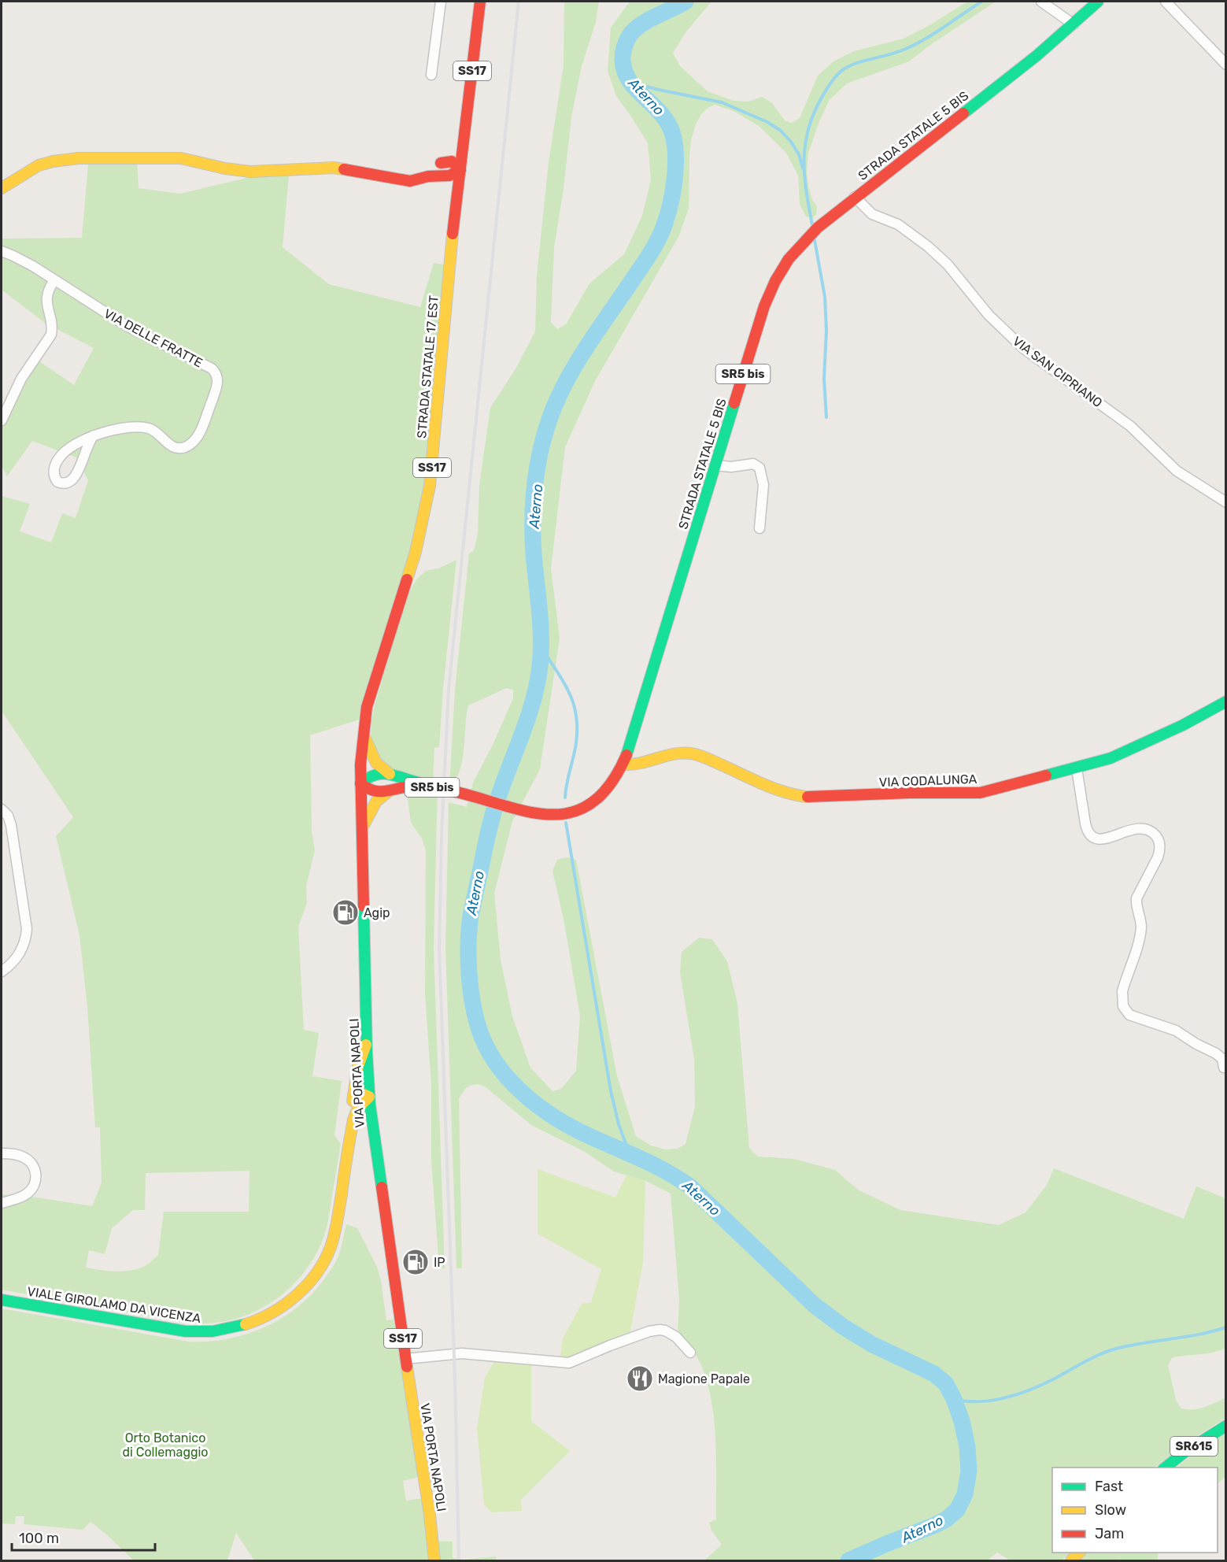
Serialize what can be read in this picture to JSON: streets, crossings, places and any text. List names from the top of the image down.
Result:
{
  "streets": {
    "main road": [
      "SS17",
      "STRADA STATALE 5 BIS",
      "STRADA STATALE 17 EST",
      "SR5 bis",
      "VIA CODALUNGA",
      "VIA PORTA NAPOLI",
      "VIALE GIROLAMO DA VICENZA",
      "SR615"
    ],
    "street": ["VIA DELLE FRATTE", "VIA SAN CIPRIANO"]
  },
  "crossings": [
    ["STRADA STATALE 5 BIS", "STRADA STATALE 17 EST"],
    ["STRADA STATALE 5 BIS", "VIA SAN CIPRIANO"],
    ["STRADA STATALE 5 BIS", "SR5 bis"],
    ["STRADA STATALE 5 BIS", "VIA CODALUNGA"],
    ["STRADA STATALE 5 BIS", "VIA PORTA NAPOLI"],
    ["STRADA STATALE 17 EST", "VIA PORTA NAPOLI"],
    ["SR5 bis", "VIA PORTA NAPOLI"],
    ["VIA PORTA NAPOLI", "VIALE GIROLAMO DA VICENZA"]
  ],
  "water": ["Aterno"],
  "parks": ["Orto Botanico di Collemaggio"],
  "places": {
    "fuel station": ["Agip", "IP"],
    "restaurant": ["Magione Papale"]
  },
  "legend": ["Fast", "Slow", "Jam"],
  "scale_bar": "100 m"
}
